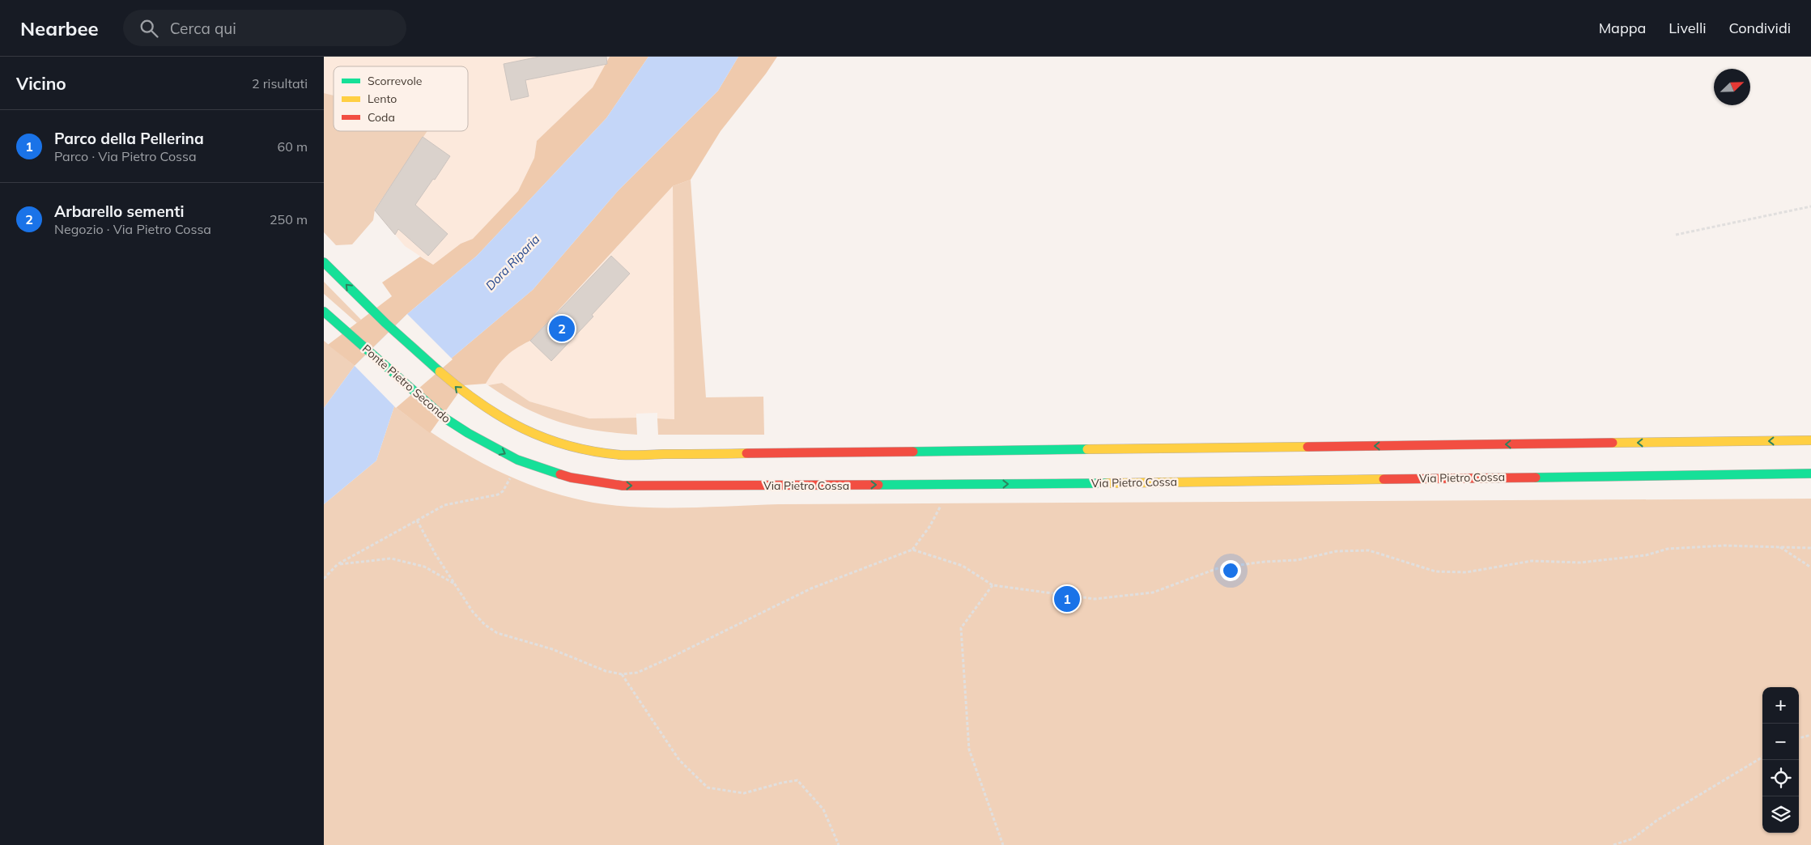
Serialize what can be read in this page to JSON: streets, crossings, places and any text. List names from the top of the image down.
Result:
{
  "streets": {
    "main road": ["Ponte Pietro Secondo", "Via Pietro Cossa"]
  },
  "crossings": [
    ["Ponte Pietro Secondo", "Via Pietro Cossa"]
  ],
  "water": ["Dora Riparia"],
  "legend": ["Scorrevole", "Lento", "Coda"],
  "north": "top right",
  "page": {
    "header": "Nearbee",
    "search": "Cerca qui",
    "nav": ["Mappa", "Livelli", "Condividi"],
    "heading": ["Vicino", "2 risultati"],
    "list": [
      {
        "mark": "1",
        "name": "Parco della Pellerina",
        "note": "Parco · Via Pietro Cossa",
        "value": "60 m"
      },
      {
        "mark": "2",
        "name": "Arbarello sementi",
        "note": "Negozio · Via Pietro Cossa",
        "value": "250 m"
      }
    ],
    "pins": ["2", "1"],
    "map_buttons": ["+", "−"]
  }
}
